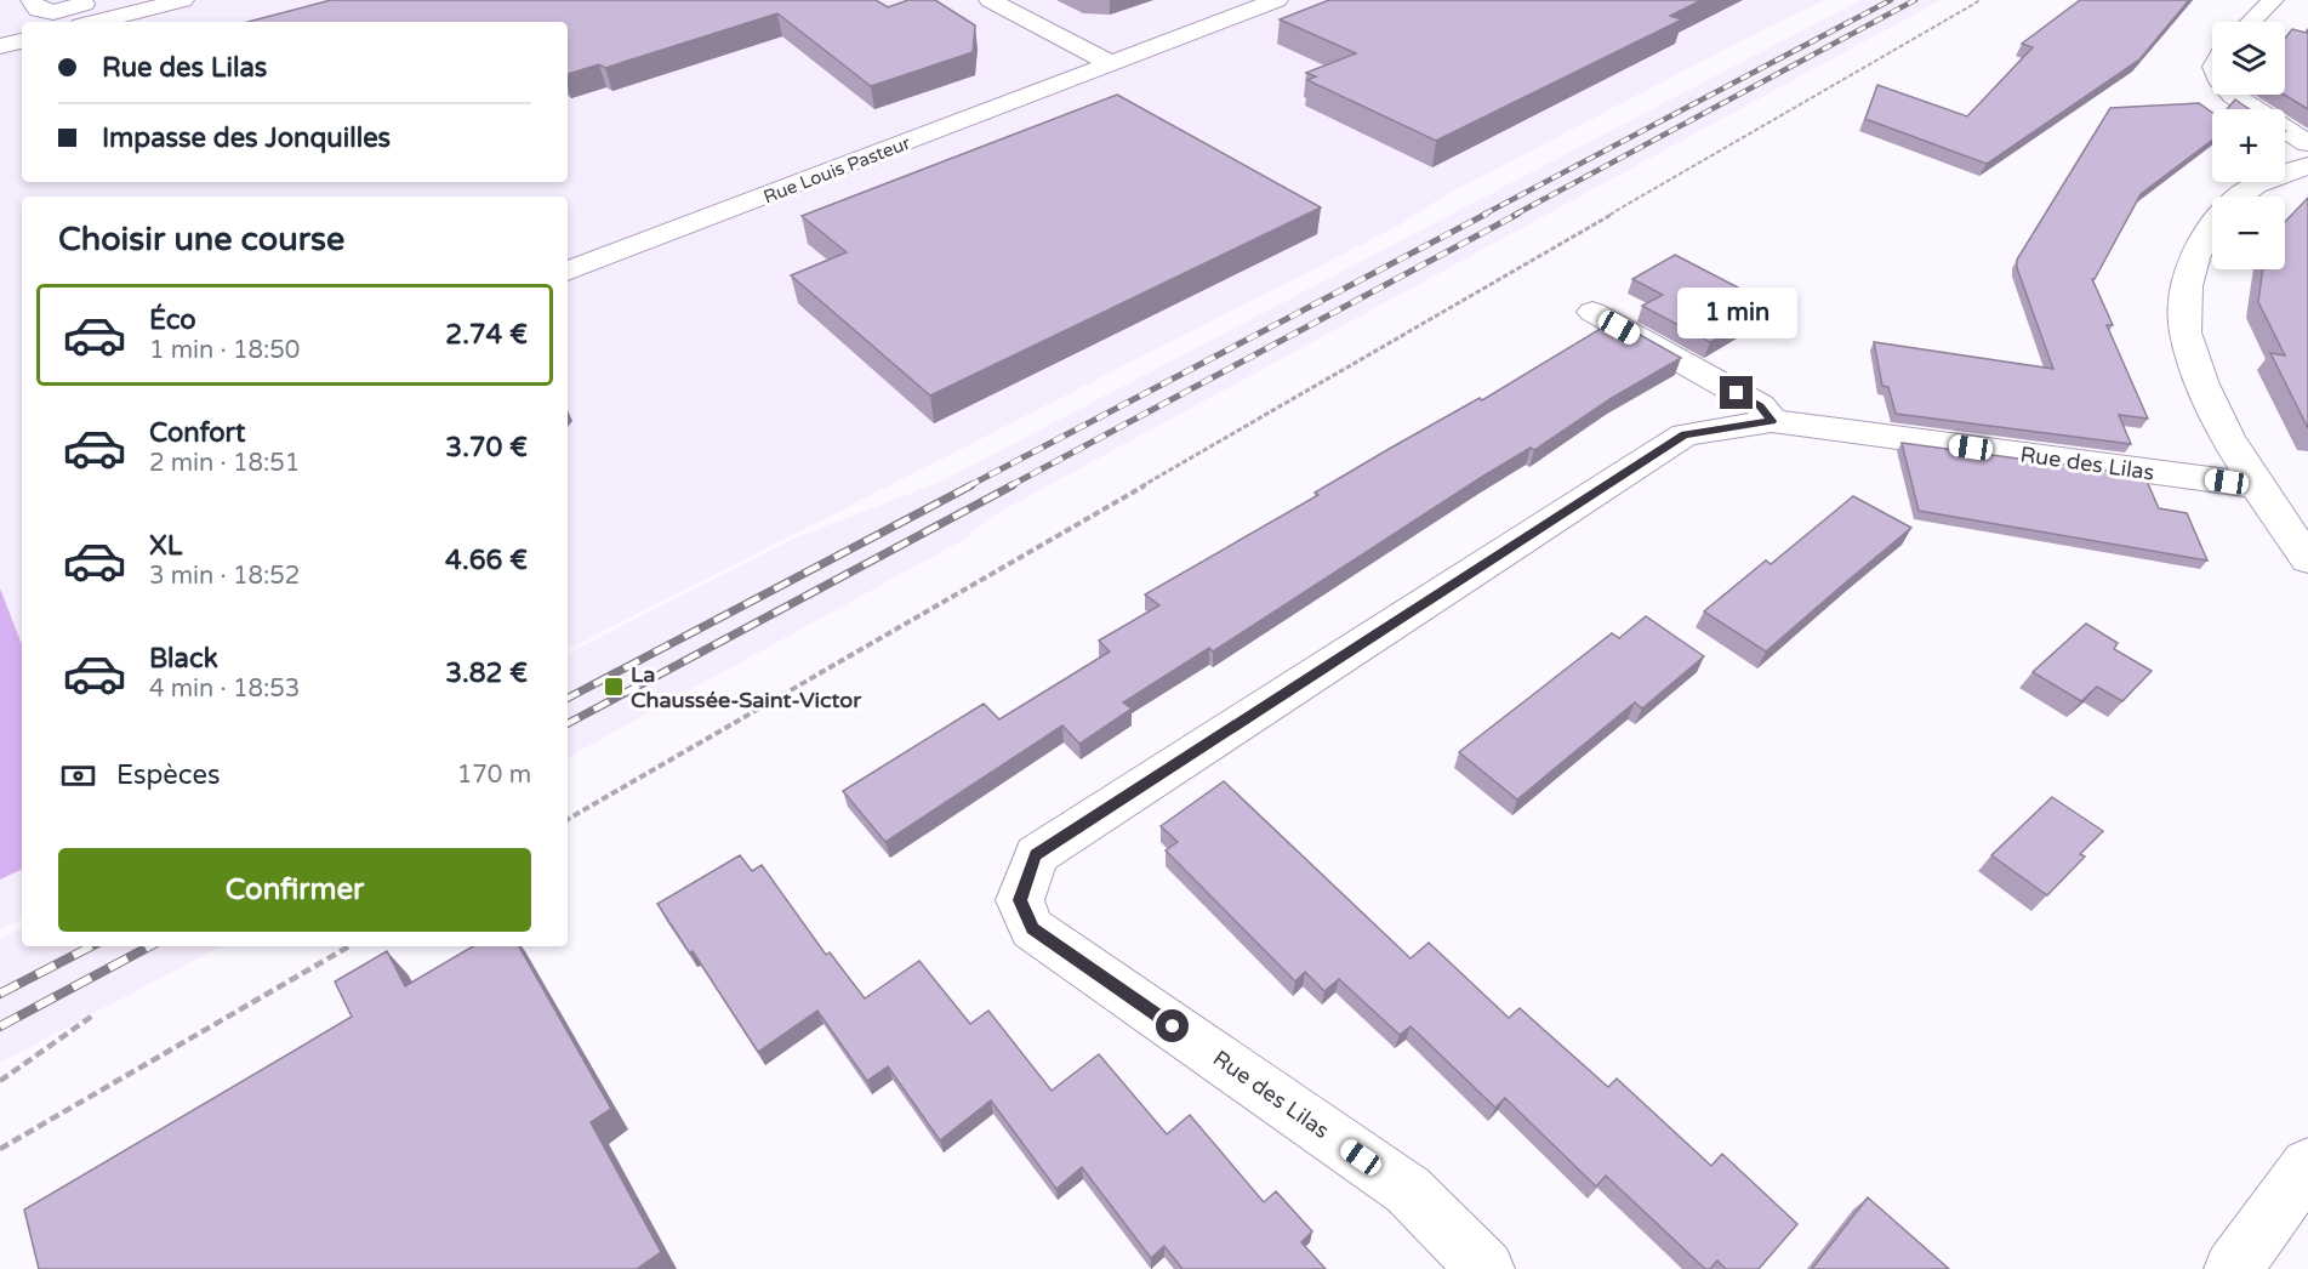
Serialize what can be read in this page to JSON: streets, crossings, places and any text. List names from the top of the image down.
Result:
{
  "streets": {
    "street": ["Rue Louis Pasteur", "Rue des Lilas"]
  },
  "places": {
    "transit": ["La Chaussée-Saint-Victor"]
  },
  "page": {
    "map_buttons": ["+", "−"],
    "banner": ["Rue des Lilas", "Impasse des Jonquilles"],
    "heading": "Choisir une course",
    "list": [
      {
        "name": "Éco",
        "note": "1 min · 18:50",
        "value": "2.74 €"
      },
      {
        "name": "Confort",
        "note": "2 min · 18:51",
        "value": "3.70 €"
      },
      {
        "name": "XL",
        "note": "3 min · 18:52",
        "value": "4.66 €"
      },
      {
        "name": "Black",
        "note": "4 min · 18:53",
        "value": "3.82 €"
      }
    ],
    "bubble": "1 min",
    "pay": ["Espèces", "170 m"],
    "buttons": "Confirmer"
  }
}
